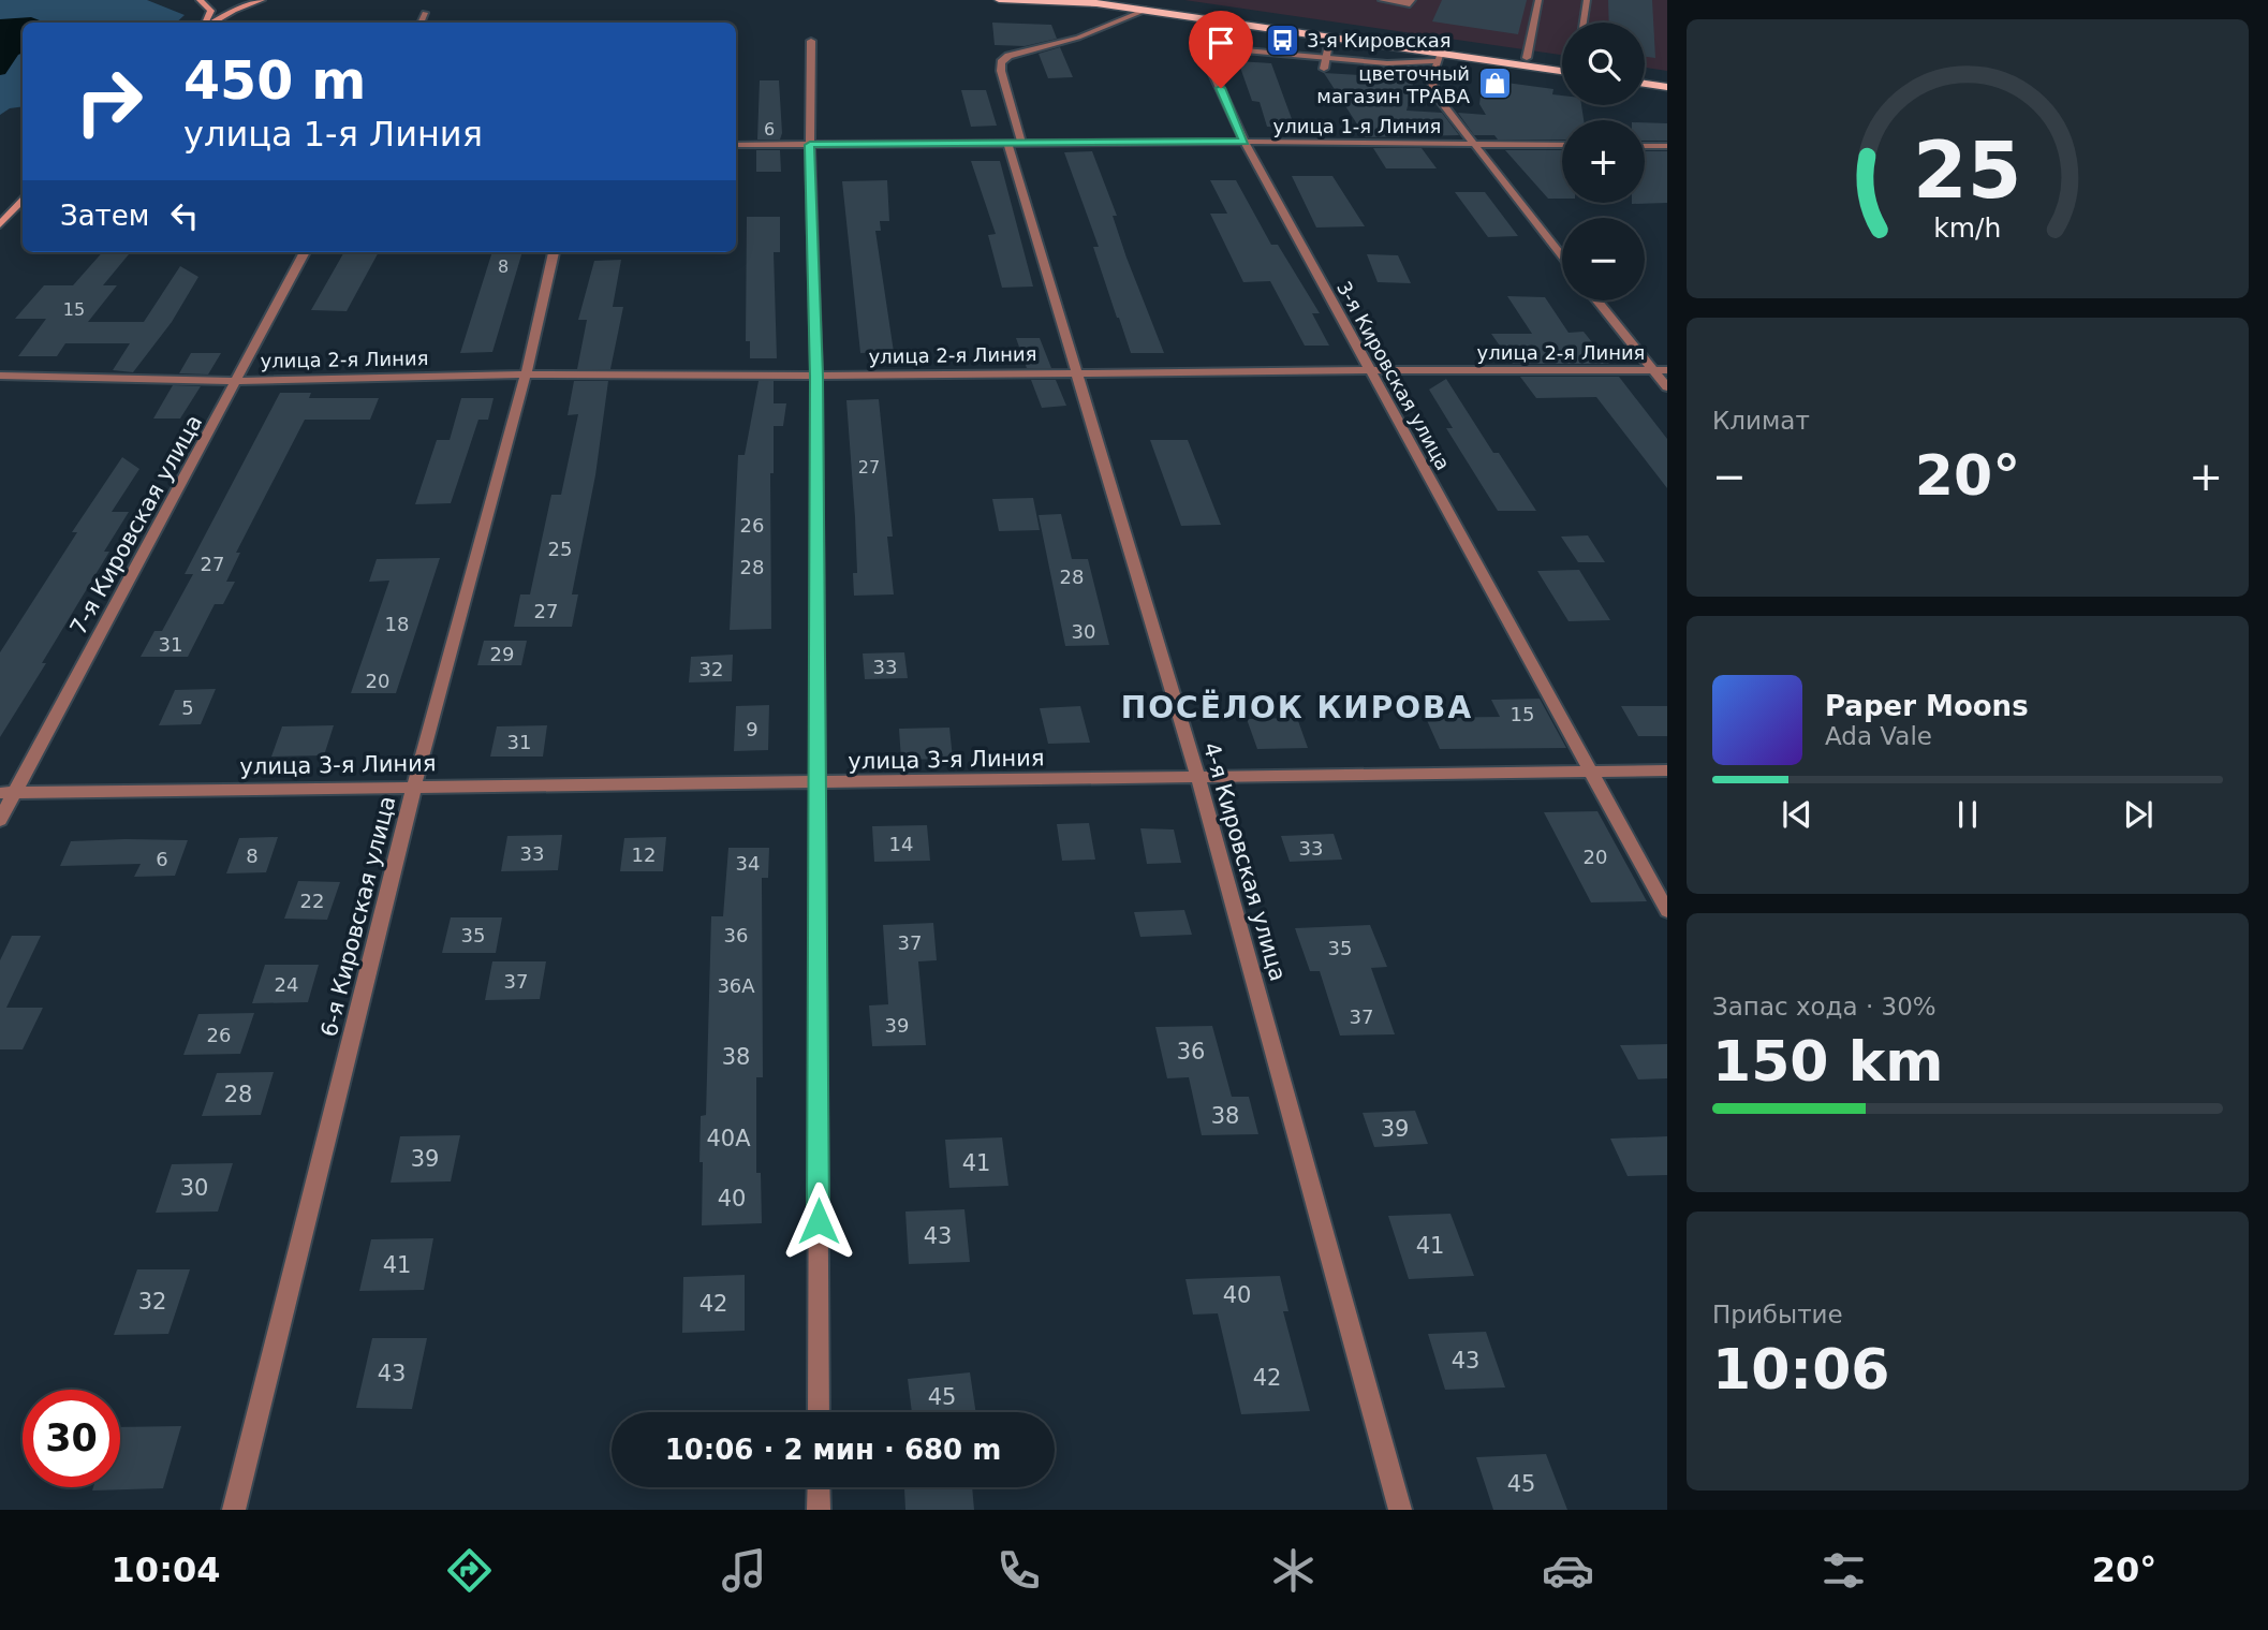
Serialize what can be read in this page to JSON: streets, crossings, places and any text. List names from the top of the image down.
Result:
{
  "streets": {
    "street": [
      "улица 1-я Линия",
      "улица 2-я Линия",
      "3-я Кировская улица",
      "7-я Кировская улица",
      "улица 3-я Линия",
      "4-я Кировская улица",
      "6-я Кировская улица"
    ]
  },
  "crossings": [
    ["улица 1-я Линия", "3-я Кировская улица"],
    ["улица 1-я Линия", "4-я Кировская улица"],
    ["улица 2-я Линия", "3-я Кировская улица"],
    ["улица 2-я Линия", "7-я Кировская улица"],
    ["улица 2-я Линия", "4-я Кировская улица"],
    ["улица 2-я Линия", "6-я Кировская улица"],
    ["3-я Кировская улица", "улица 3-я Линия"],
    ["7-я Кировская улица", "улица 3-я Линия"],
    ["улица 3-я Линия", "4-я Кировская улица"],
    ["улица 3-я Линия", "6-я Кировская улица"]
  ],
  "districts": ["ПОСЁЛОК КИРОВА"],
  "places": {
    "bus stop": ["3-я Кировская"],
    "shop": ["цветочный магазин ТРАВА"]
  },
  "house_numbers": [
    "6",
    "8",
    "15",
    "27",
    "26",
    "25",
    "27",
    "28",
    "28",
    "27",
    "18",
    "30",
    "31",
    "29",
    "33",
    "32",
    "20",
    "5",
    "15",
    "9",
    "31",
    "14",
    "33",
    "33",
    "12",
    "8",
    "20",
    "6",
    "34",
    "22",
    "35",
    "36",
    "37",
    "35",
    "37",
    "24",
    "36А",
    "37",
    "39",
    "26",
    "36",
    "38",
    "28",
    "38",
    "39",
    "40А",
    "39",
    "41",
    "30",
    "40",
    "43",
    "41",
    "41",
    "40",
    "32",
    "42",
    "43",
    "43",
    "42",
    "45",
    "45"
  ],
  "page": {
    "map_buttons": ["+", "−"],
    "turn": ["450 m", "улица 1-я Линия"],
    "then": "Затем",
    "tile": [
      "Климат",
      ["Запас хода · 30%", "150 km"],
      ["Прибытие", "10:06"]
    ],
    "heat": ["−", "20°", "+"],
    "song": ["Paper Moons", "Ada Vale"],
    "limit": "30",
    "trip": "10:06 · 2 мин · 680 m",
    "tabs": ["10:04", "20°"],
    "gauge": ["25", "km/h"]
  }
}
